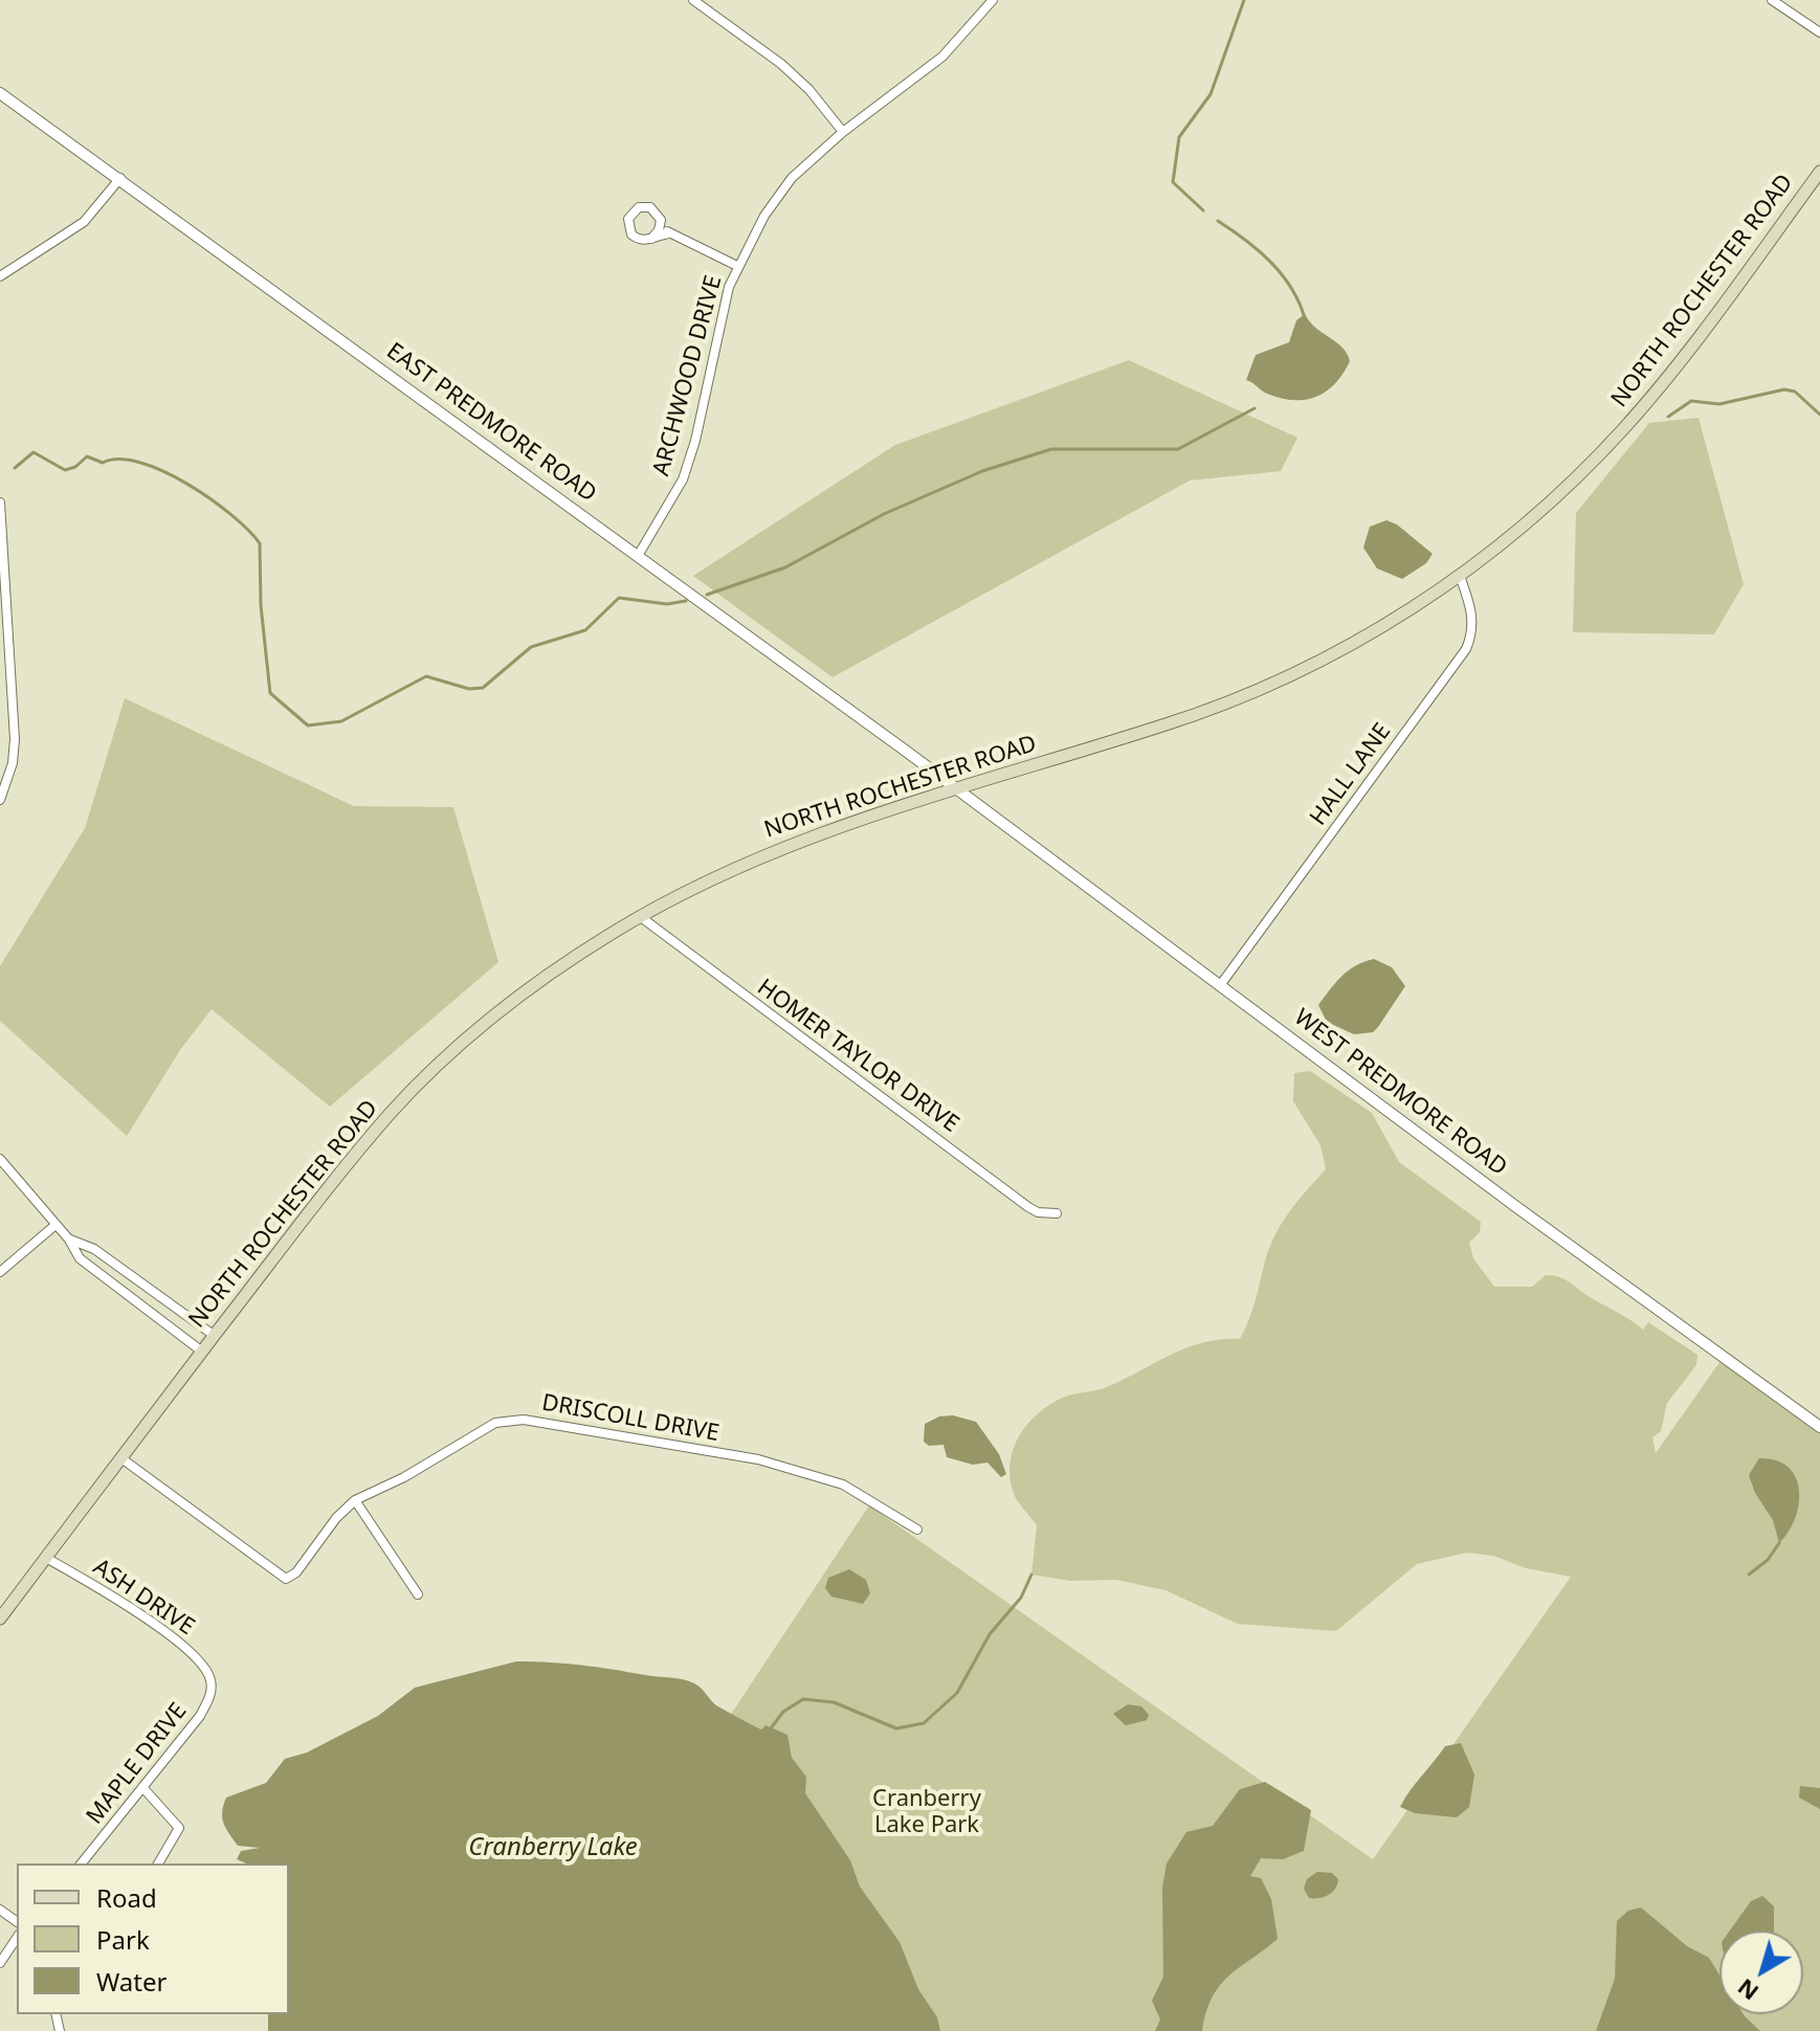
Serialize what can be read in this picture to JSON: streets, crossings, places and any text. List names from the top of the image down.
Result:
{
  "streets": {
    "main road": ["NORTH ROCHESTER ROAD"],
    "street": [
      "ARCHWOOD DRIVE",
      "EAST PREDMORE ROAD",
      "HALL LANE",
      "HOMER TAYLOR DRIVE",
      "WEST PREDMORE ROAD",
      "DRISCOLL DRIVE",
      "ASH DRIVE",
      "MAPLE DRIVE"
    ]
  },
  "crossings": [
    ["NORTH ROCHESTER ROAD", "EAST PREDMORE ROAD"],
    ["NORTH ROCHESTER ROAD", "HALL LANE"],
    ["NORTH ROCHESTER ROAD", "HOMER TAYLOR DRIVE"],
    ["NORTH ROCHESTER ROAD", "WEST PREDMORE ROAD"],
    ["NORTH ROCHESTER ROAD", "DRISCOLL DRIVE"],
    ["NORTH ROCHESTER ROAD", "ASH DRIVE"],
    ["ARCHWOOD DRIVE", "EAST PREDMORE ROAD"],
    ["EAST PREDMORE ROAD", "WEST PREDMORE ROAD"],
    ["HALL LANE", "WEST PREDMORE ROAD"],
    ["ASH DRIVE", "MAPLE DRIVE"]
  ],
  "water": ["Cranberry Lake"],
  "parks": ["Cranberry Lake Park"],
  "legend": ["Road", "Park", "Water"],
  "north": "bottom left"
}
